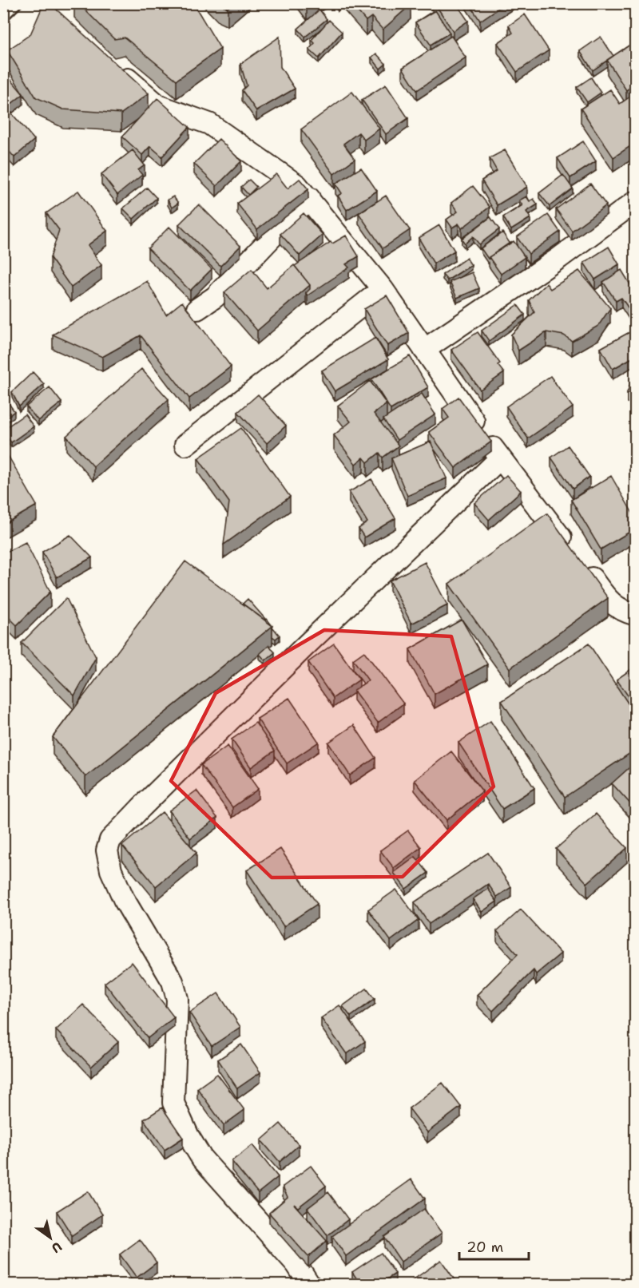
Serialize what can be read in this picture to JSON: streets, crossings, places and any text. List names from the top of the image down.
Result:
{
  "scale_bar": "20 m",
  "north": "bottom right"
}
